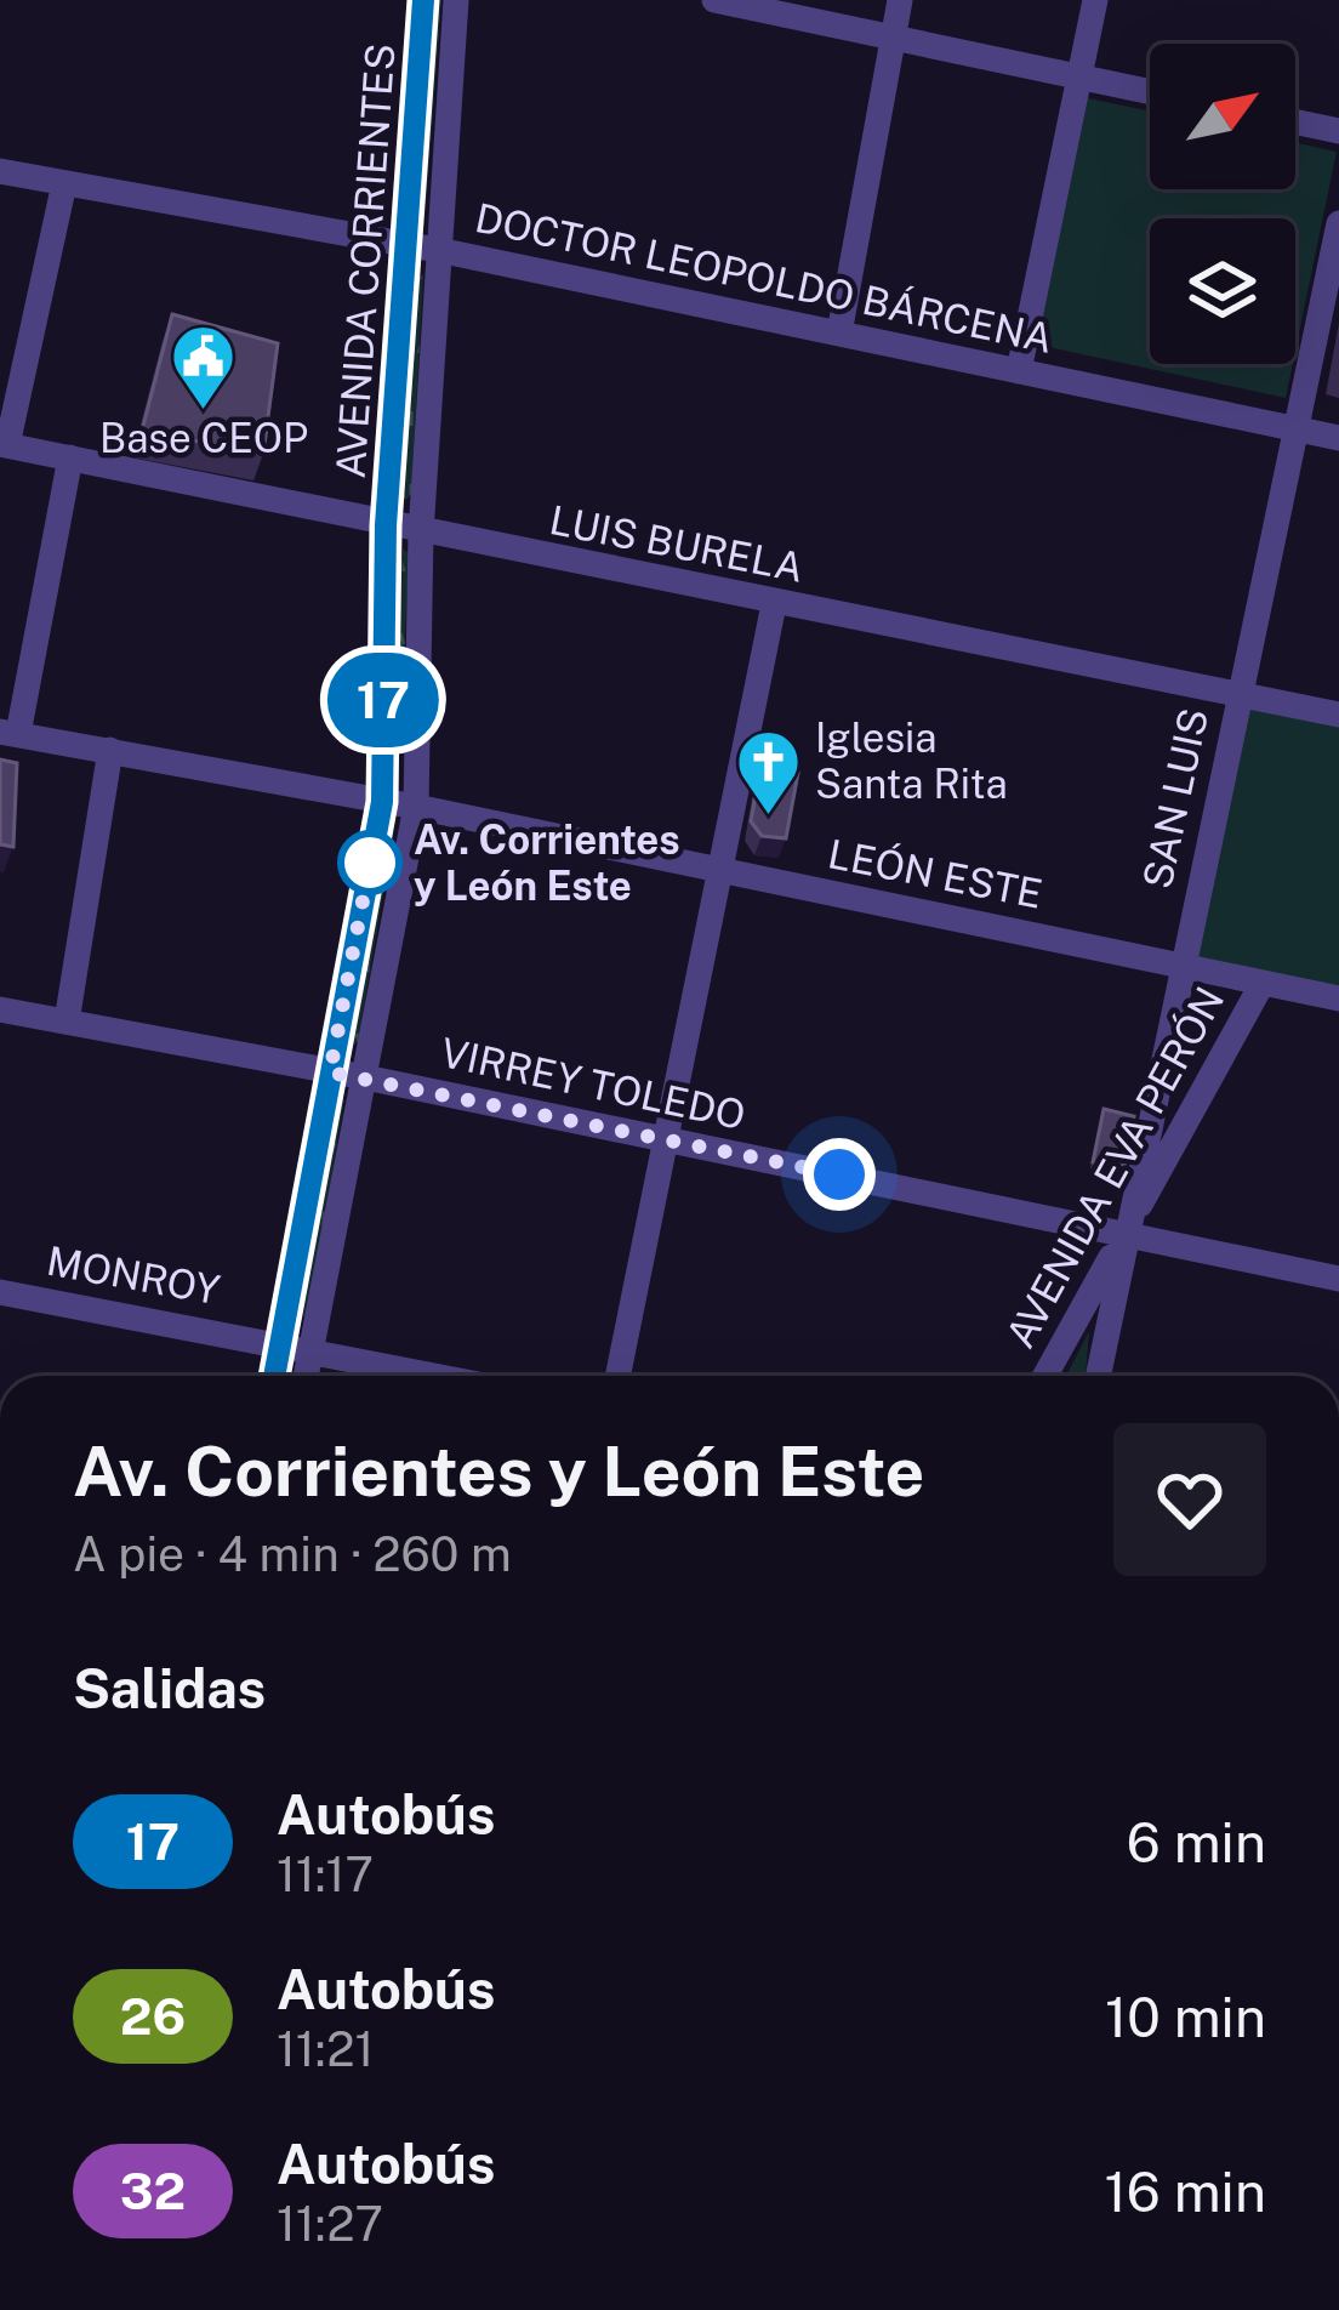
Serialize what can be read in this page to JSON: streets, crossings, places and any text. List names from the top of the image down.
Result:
{
  "streets": {
    "street": [
      "AVENIDA CORRIENTES",
      "DOCTOR LEOPOLDO BÁRCENA",
      "LUIS BURELA",
      "SAN LUIS",
      "LEÓN ESTE",
      "VIRREY TOLEDO",
      "AVENIDA EVA PERÓN",
      "MONROY"
    ]
  },
  "crossings": [
    ["AVENIDA CORRIENTES", "DOCTOR LEOPOLDO BÁRCENA"],
    ["AVENIDA CORRIENTES", "LUIS BURELA"],
    ["AVENIDA CORRIENTES", "LEÓN ESTE"],
    ["AVENIDA CORRIENTES", "VIRREY TOLEDO"],
    ["AVENIDA CORRIENTES", "MONROY"],
    ["DOCTOR LEOPOLDO BÁRCENA", "SAN LUIS"],
    ["LUIS BURELA", "SAN LUIS"],
    ["SAN LUIS", "LEÓN ESTE"],
    ["SAN LUIS", "VIRREY TOLEDO"],
    ["SAN LUIS", "AVENIDA EVA PERÓN"],
    ["LEÓN ESTE", "AVENIDA EVA PERÓN"],
    ["VIRREY TOLEDO", "AVENIDA EVA PERÓN"]
  ],
  "places": {
    "public building": ["Base CEOP"],
    "church": ["Iglesia Santa Rita"],
    "other": ["Av. Corrientes y León Este"]
  },
  "lines": ["bus line 17"],
  "north": "top right",
  "page": {
    "on_map": "17",
    "heading": [
      ["Av. Corrientes y León Este", "A pie · 4 min · 260 m"],
      "Salidas"
    ],
    "list": [
      {
        "mark": "17",
        "name": "Autobús",
        "note": "11:17",
        "value": "6 min"
      },
      {
        "mark": "26",
        "name": "Autobús",
        "note": "11:21",
        "value": "10 min"
      },
      {
        "mark": "32",
        "name": "Autobús",
        "note": "11:27",
        "value": "16 min"
      }
    ]
  }
}
